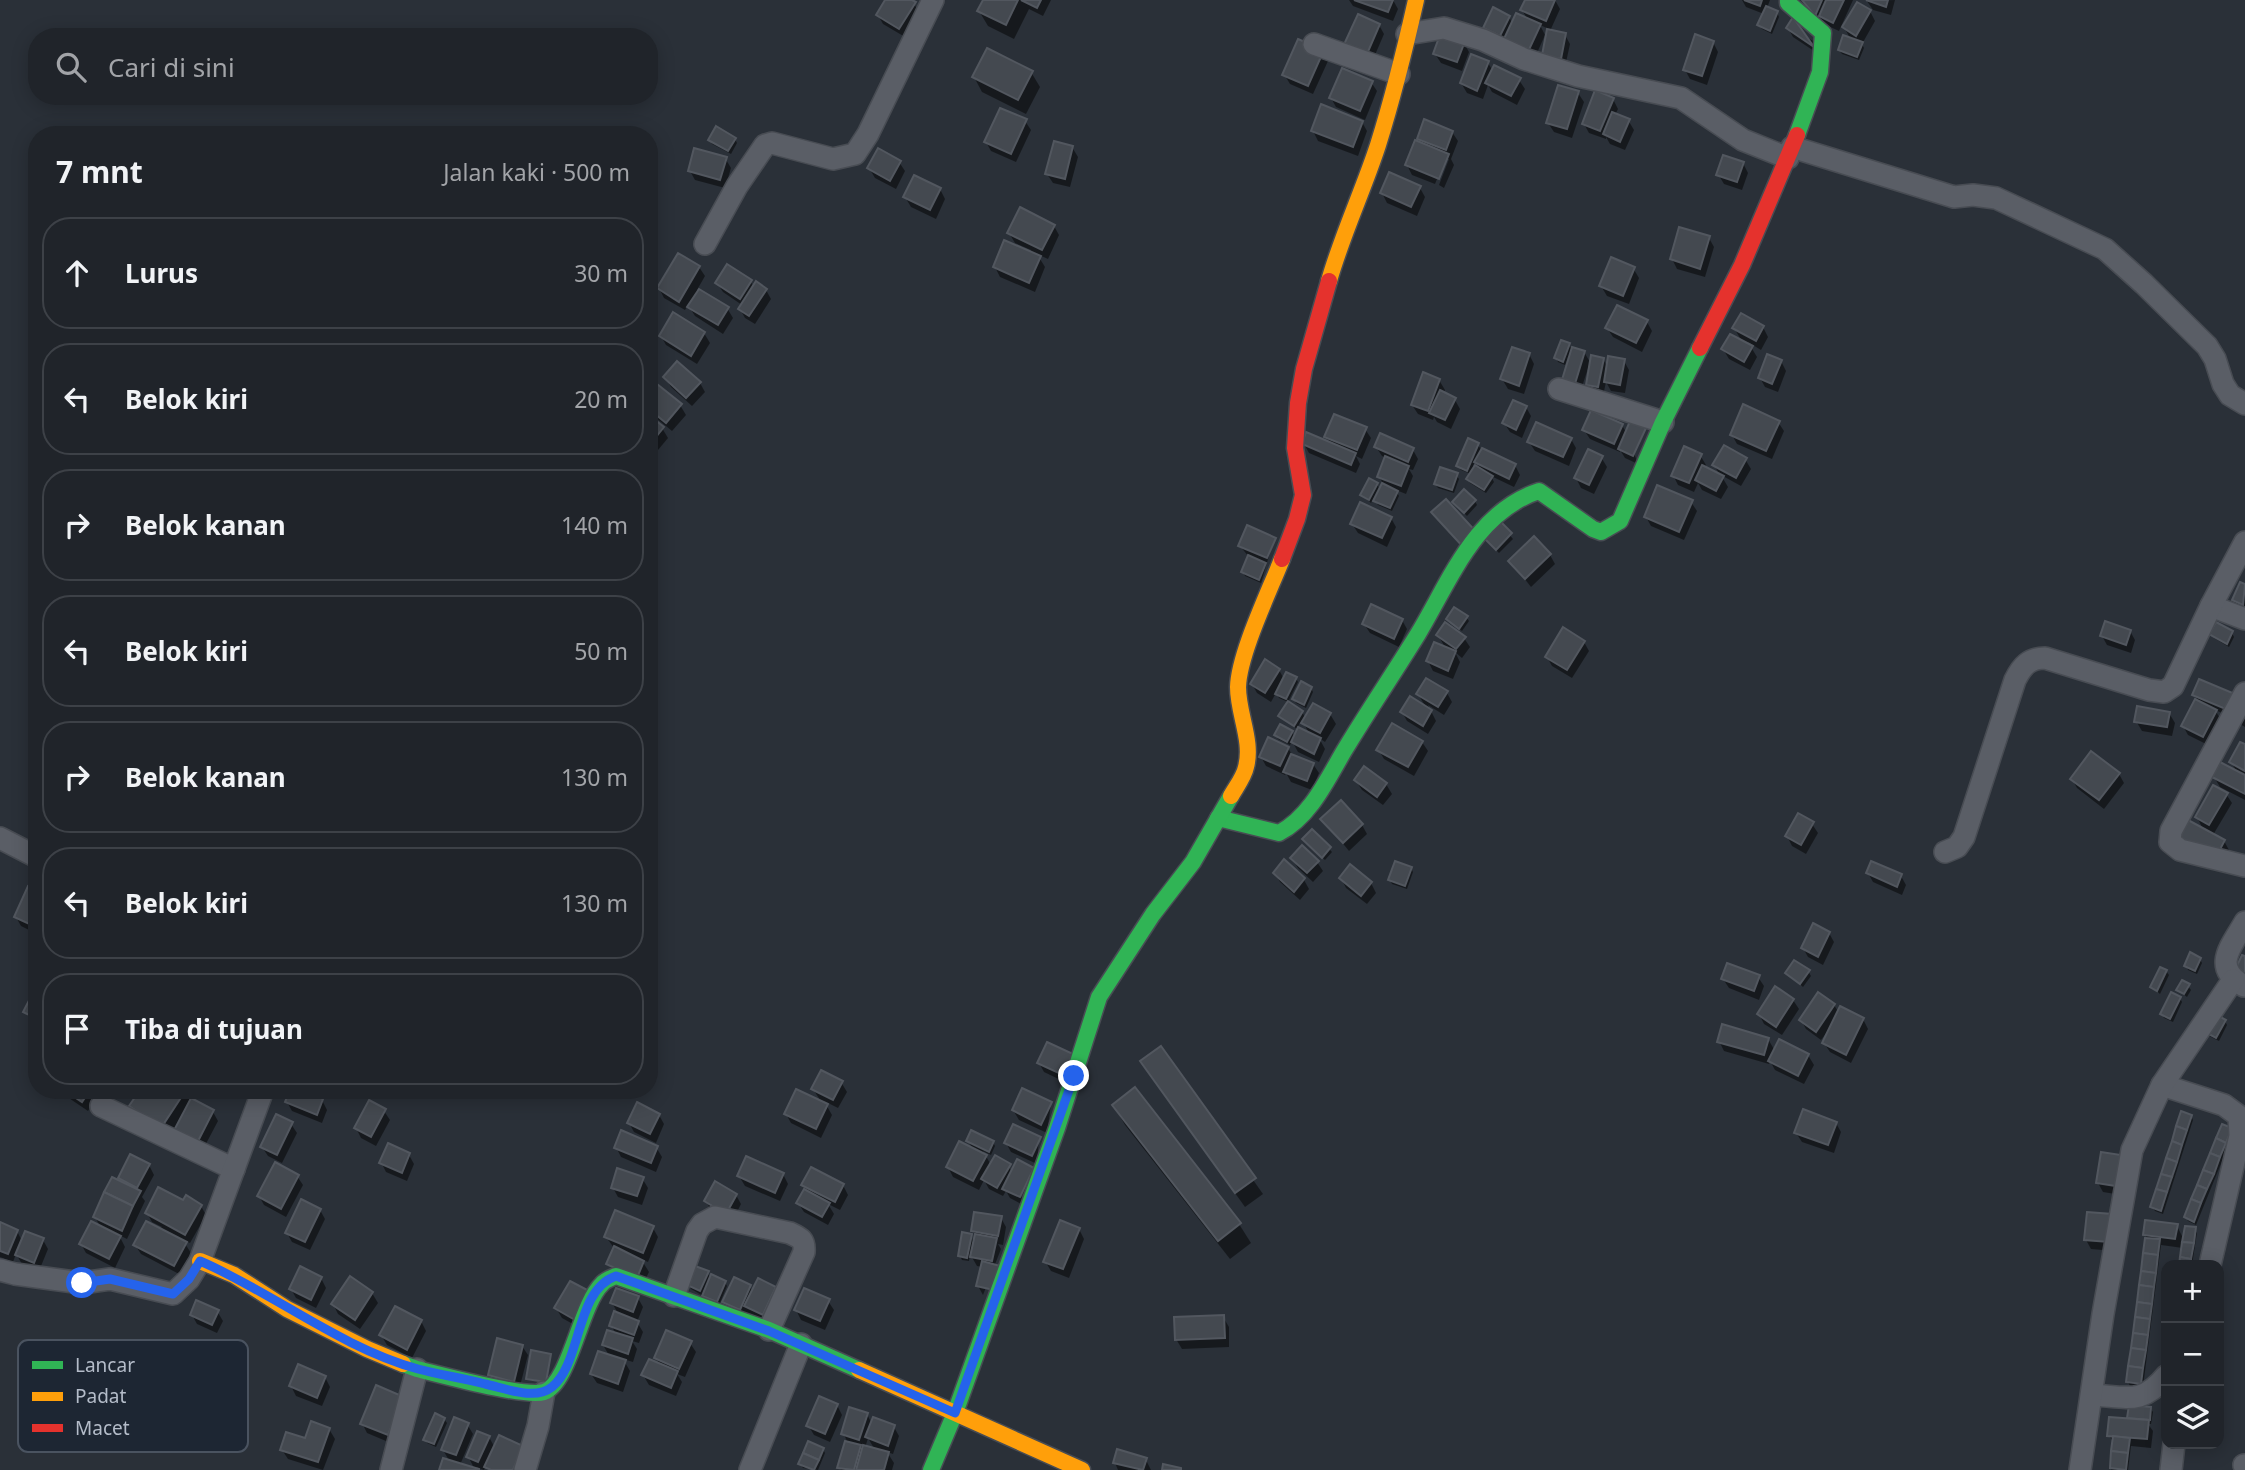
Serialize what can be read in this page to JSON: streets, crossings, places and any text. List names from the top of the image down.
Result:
{
  "legend": ["Lancar", "Padat", "Macet"],
  "page": {
    "search": "Cari di sini",
    "heading": ["7 mnt", "Jalan kaki · 500 m"],
    "list": [
      ["Lurus", "30 m"],
      ["Belok kiri", "20 m"],
      ["Belok kanan", "140 m"],
      ["Belok kiri", "50 m"],
      ["Belok kanan", "130 m"],
      ["Belok kiri", "130 m"],
      "Tiba di tujuan"
    ],
    "map_buttons": ["+", "−"]
  }
}
